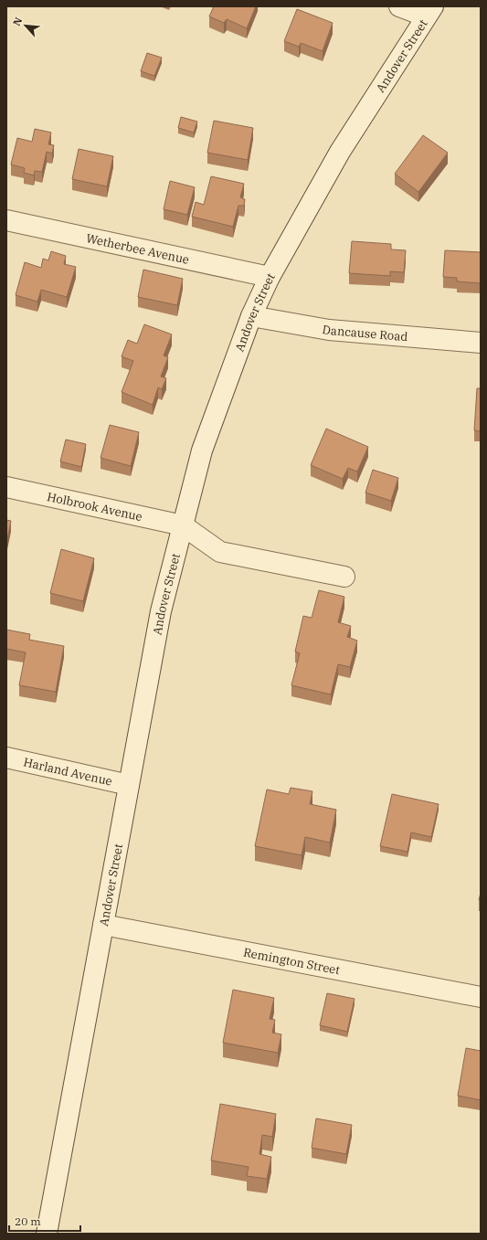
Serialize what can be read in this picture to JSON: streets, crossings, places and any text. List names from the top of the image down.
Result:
{
  "streets": {
    "street": [
      "Andover Street",
      "Wetherbee Avenue",
      "Dancause Road",
      "Holbrook Avenue",
      "Harland Avenue",
      "Remington Street"
    ]
  },
  "crossings": [
    ["Andover Street", "Wetherbee Avenue"],
    ["Andover Street", "Dancause Road"],
    ["Andover Street", "Holbrook Avenue"],
    ["Andover Street", "Harland Avenue"],
    ["Andover Street", "Remington Street"]
  ],
  "scale_bar": "20 m",
  "north": "top left"
}
